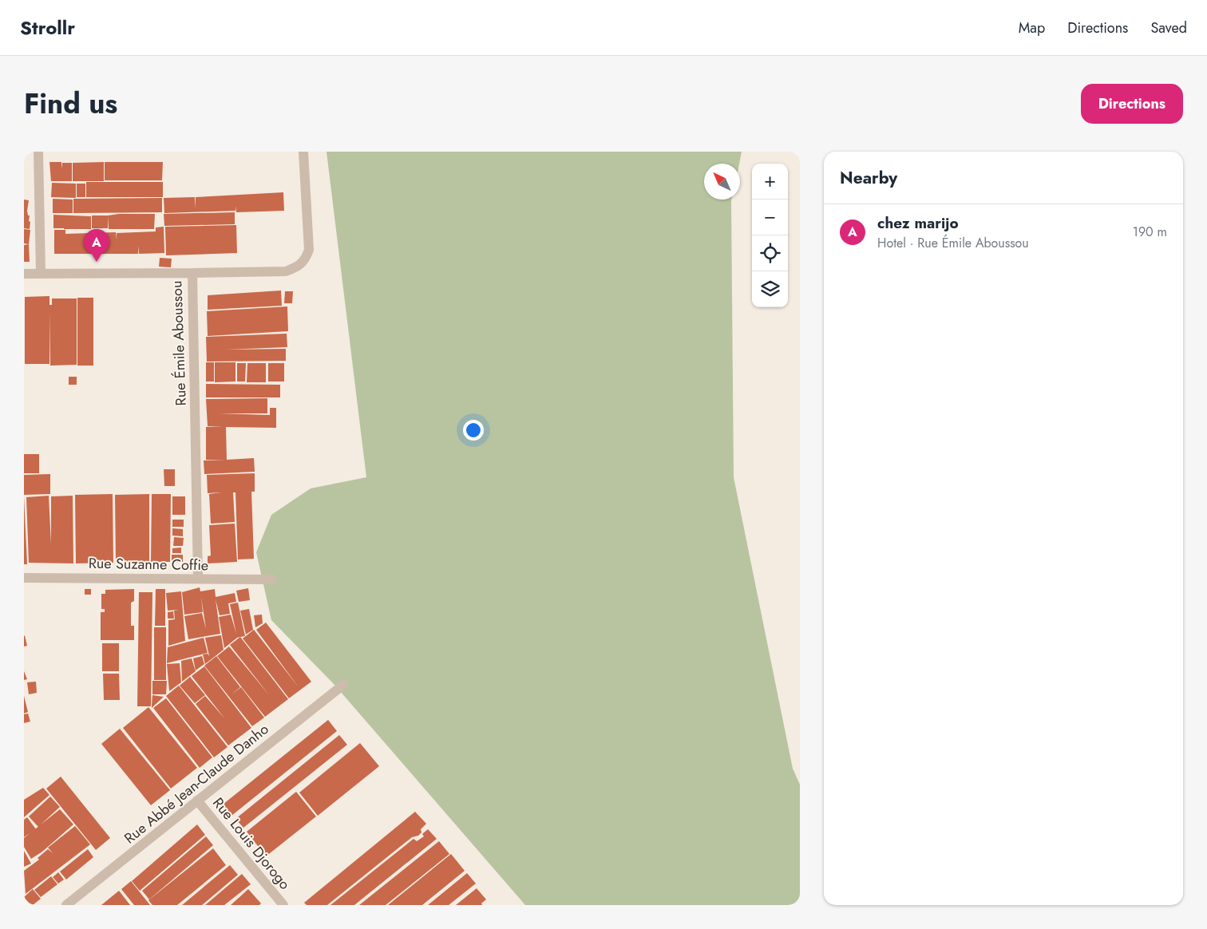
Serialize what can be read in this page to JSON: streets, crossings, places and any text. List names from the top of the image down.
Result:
{
  "streets": {
    "street": [
      "Rue Émile Aboussou",
      "Rue Suzanne Coffie",
      "Rue Abbé Jean-Claude Danho",
      "Rue Louis Djorogo"
    ]
  },
  "crossings": [
    ["Rue Émile Aboussou", "Rue Suzanne Coffie"],
    ["Rue Abbé Jean-Claude Danho", "Rue Louis Djorogo"]
  ],
  "north": "top left",
  "page": {
    "header": "Strollr",
    "nav": ["Map", "Directions", "Saved"],
    "title": "Find us",
    "buttons": "Directions",
    "heading": "Nearby",
    "map_buttons": ["+", "−"],
    "list": [
      {
        "mark": "A",
        "name": "chez marijo",
        "note": "Hotel · Rue Émile Aboussou",
        "value": "190 m"
      }
    ],
    "pins": "A"
  }
}
